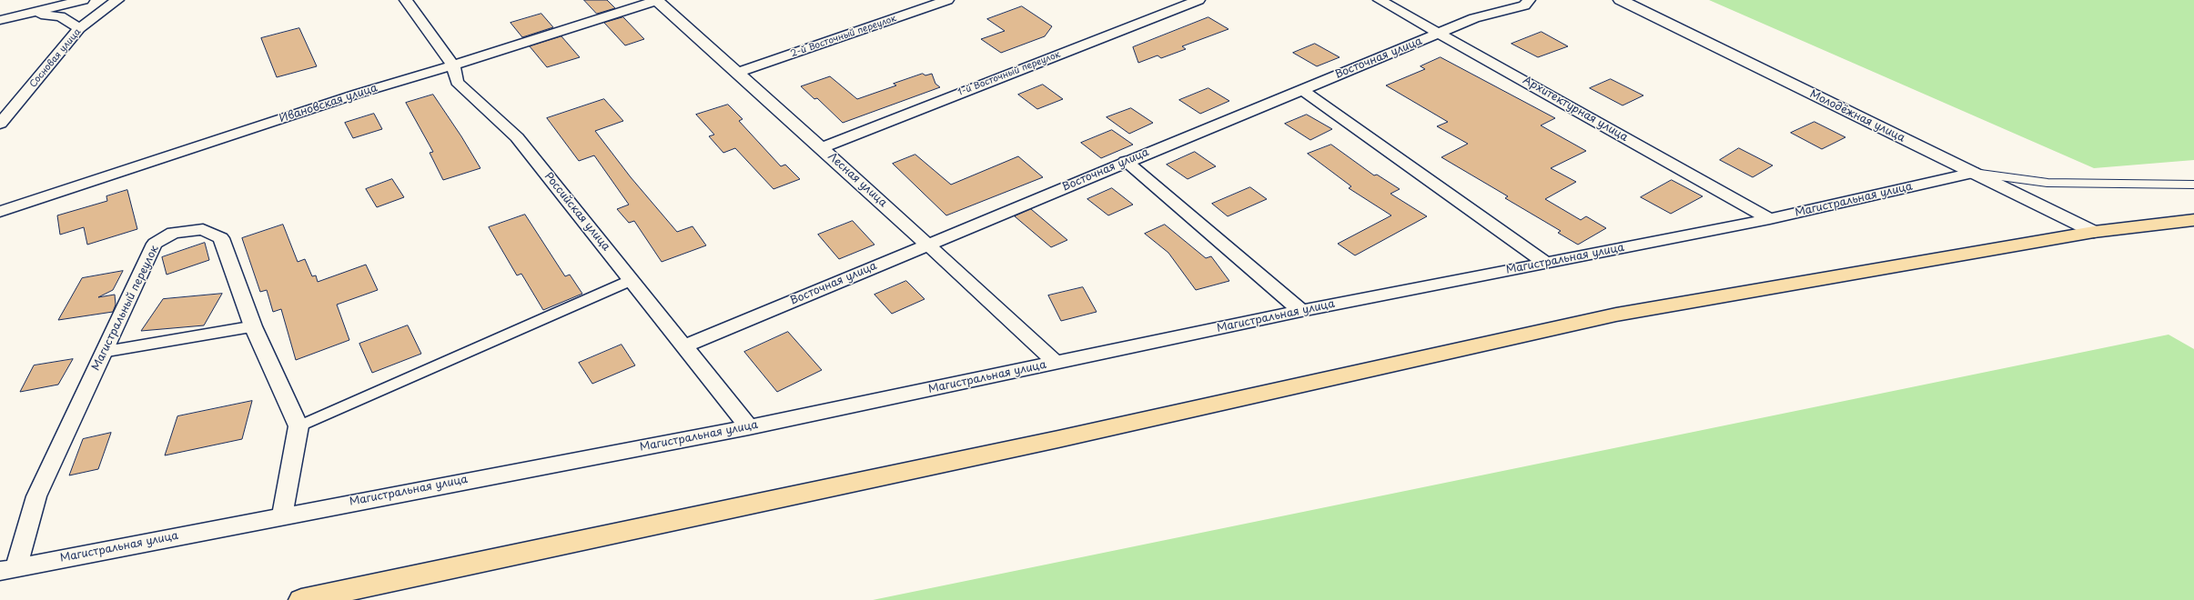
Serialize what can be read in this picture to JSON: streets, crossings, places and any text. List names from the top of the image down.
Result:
{
  "streets": {
    "street": [
      "2-й Восточный переулок",
      "Сосновая улица",
      "Восточная улица",
      "1-й Восточный переулок",
      "Ивановская улица",
      "Архитектурная улица",
      "Молодёжная улица",
      "Лесная улица",
      "Магистральная улица",
      "Российская улица",
      "Магистральный переулок"
    ]
  },
  "crossings": [
    ["2-й Восточный переулок", "Лесная улица"],
    ["Восточная улица", "Архитектурная улица"],
    ["Восточная улица", "Лесная улица"],
    ["Восточная улица", "Российская улица"],
    ["1-й Восточный переулок", "Лесная улица"],
    ["Ивановская улица", "Лесная улица"],
    ["Ивановская улица", "Российская улица"],
    ["Архитектурная улица", "Магистральная улица"],
    ["Молодёжная улица", "Магистральная улица"],
    ["Лесная улица", "Магистральная улица"],
    ["Магистральная улица", "Российская улица"],
    ["Магистральная улица", "Магистральный переулок"]
  ]
}
